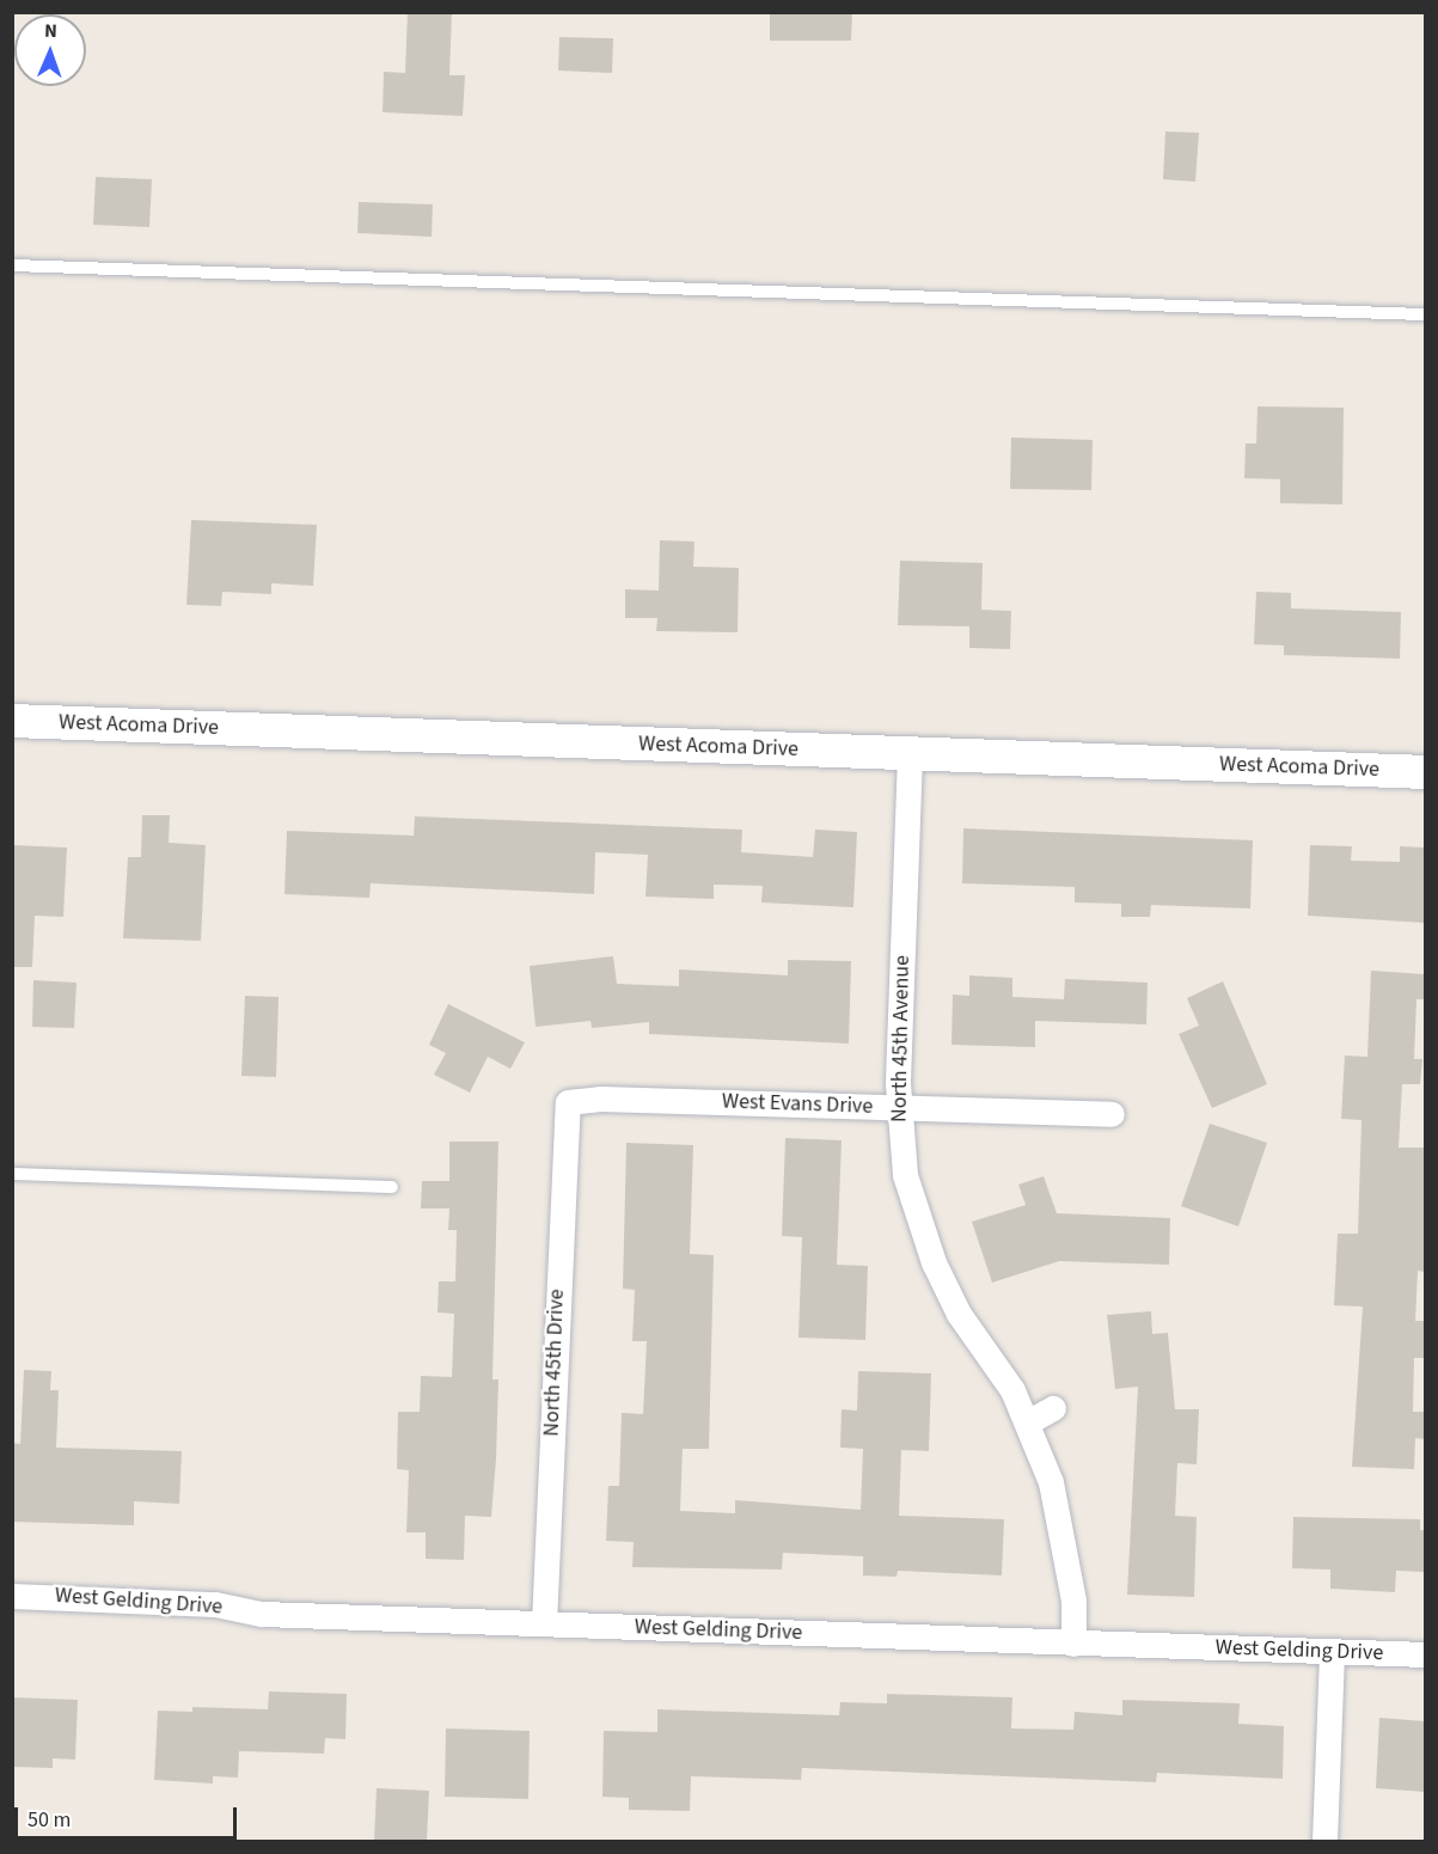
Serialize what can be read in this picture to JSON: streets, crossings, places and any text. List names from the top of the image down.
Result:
{
  "streets": {
    "street": [
      "West Acoma Drive",
      "North 45th Avenue",
      "West Evans Drive",
      "North 45th Drive",
      "West Gelding Drive"
    ]
  },
  "crossings": [
    ["West Acoma Drive", "North 45th Avenue"],
    ["North 45th Avenue", "West Evans Drive"],
    ["North 45th Avenue", "West Gelding Drive"],
    ["West Evans Drive", "North 45th Drive"],
    ["North 45th Drive", "West Gelding Drive"]
  ],
  "scale_bar": "50 m",
  "north": "top"
}
